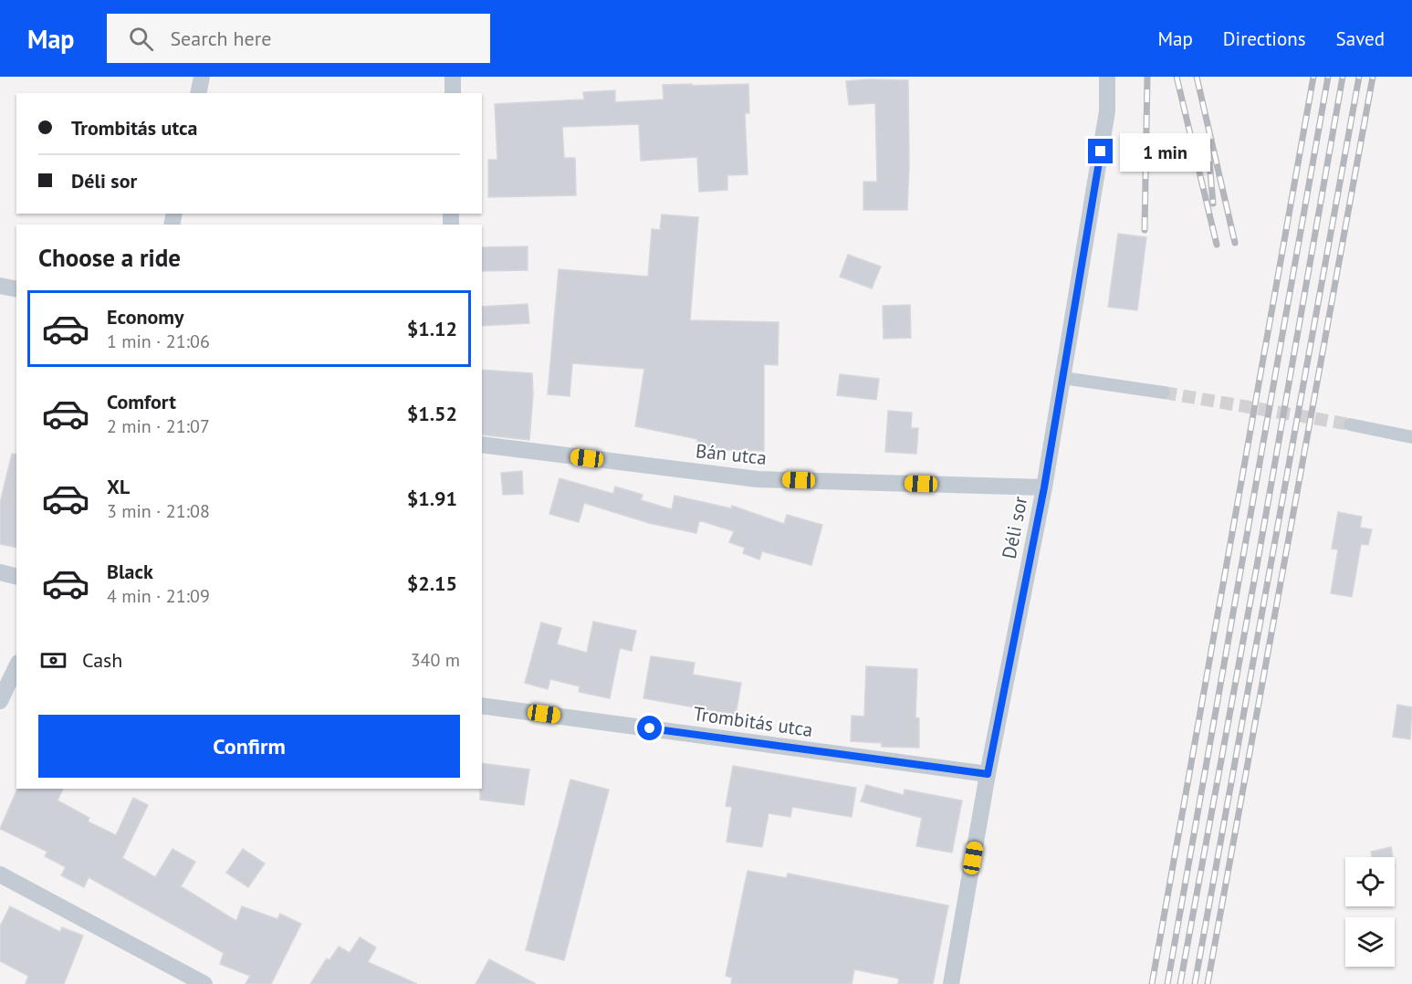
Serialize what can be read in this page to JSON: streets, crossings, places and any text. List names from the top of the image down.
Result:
{
  "streets": {
    "street": ["Bán utca", "Déli sor", "Trombitás utca"]
  },
  "crossings": [
    ["Bán utca", "Déli sor"],
    ["Déli sor", "Trombitás utca"]
  ],
  "page": {
    "header": "Map",
    "search": "Search here",
    "nav": ["Map", "Directions", "Saved"],
    "banner": ["Trombitás utca", "Déli sor"],
    "bubble": "1 min",
    "heading": "Choose a ride",
    "list": [
      {
        "name": "Economy",
        "note": "1 min · 21:06",
        "value": "$1.12"
      },
      {
        "name": "Comfort",
        "note": "2 min · 21:07",
        "value": "$1.52"
      },
      {
        "name": "XL",
        "note": "3 min · 21:08",
        "value": "$1.91"
      },
      {
        "name": "Black",
        "note": "4 min · 21:09",
        "value": "$2.15"
      }
    ],
    "pay": ["Cash", "340 m"],
    "buttons": "Confirm"
  }
}
